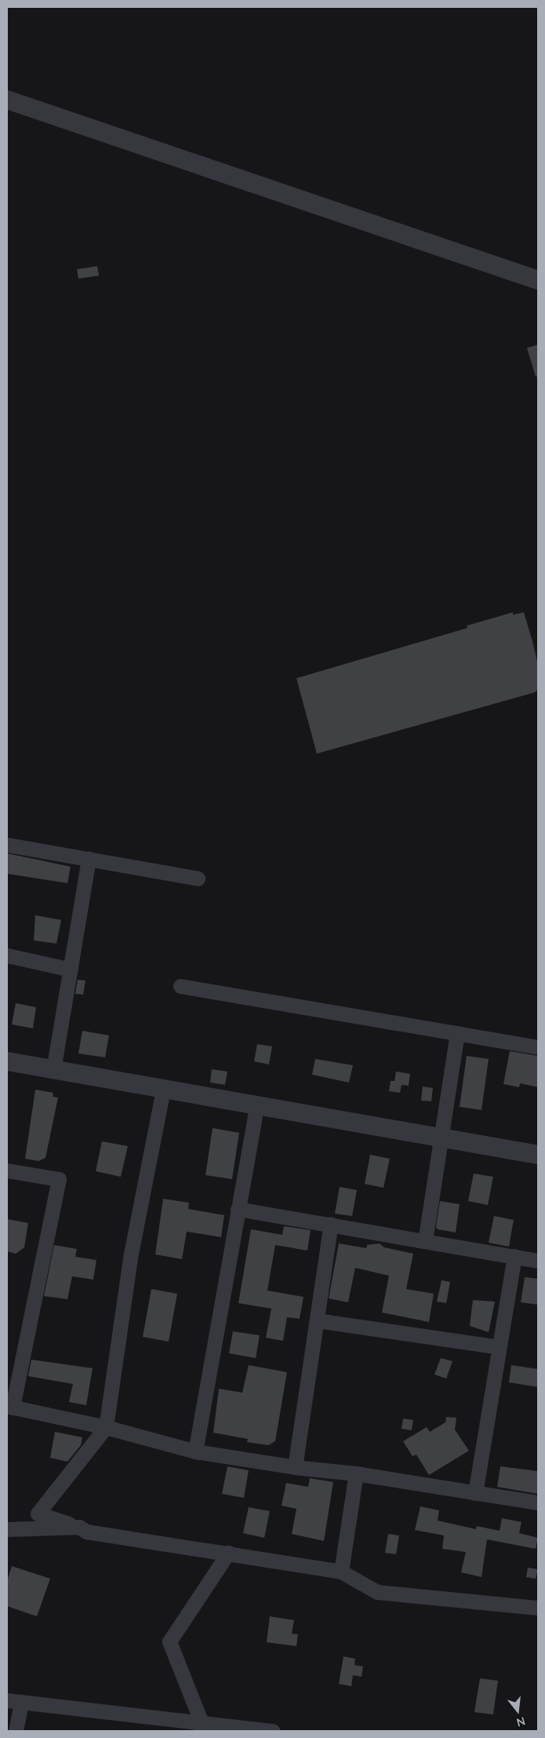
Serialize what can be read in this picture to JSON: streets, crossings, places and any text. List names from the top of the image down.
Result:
{
  "north": "bottom"
}
